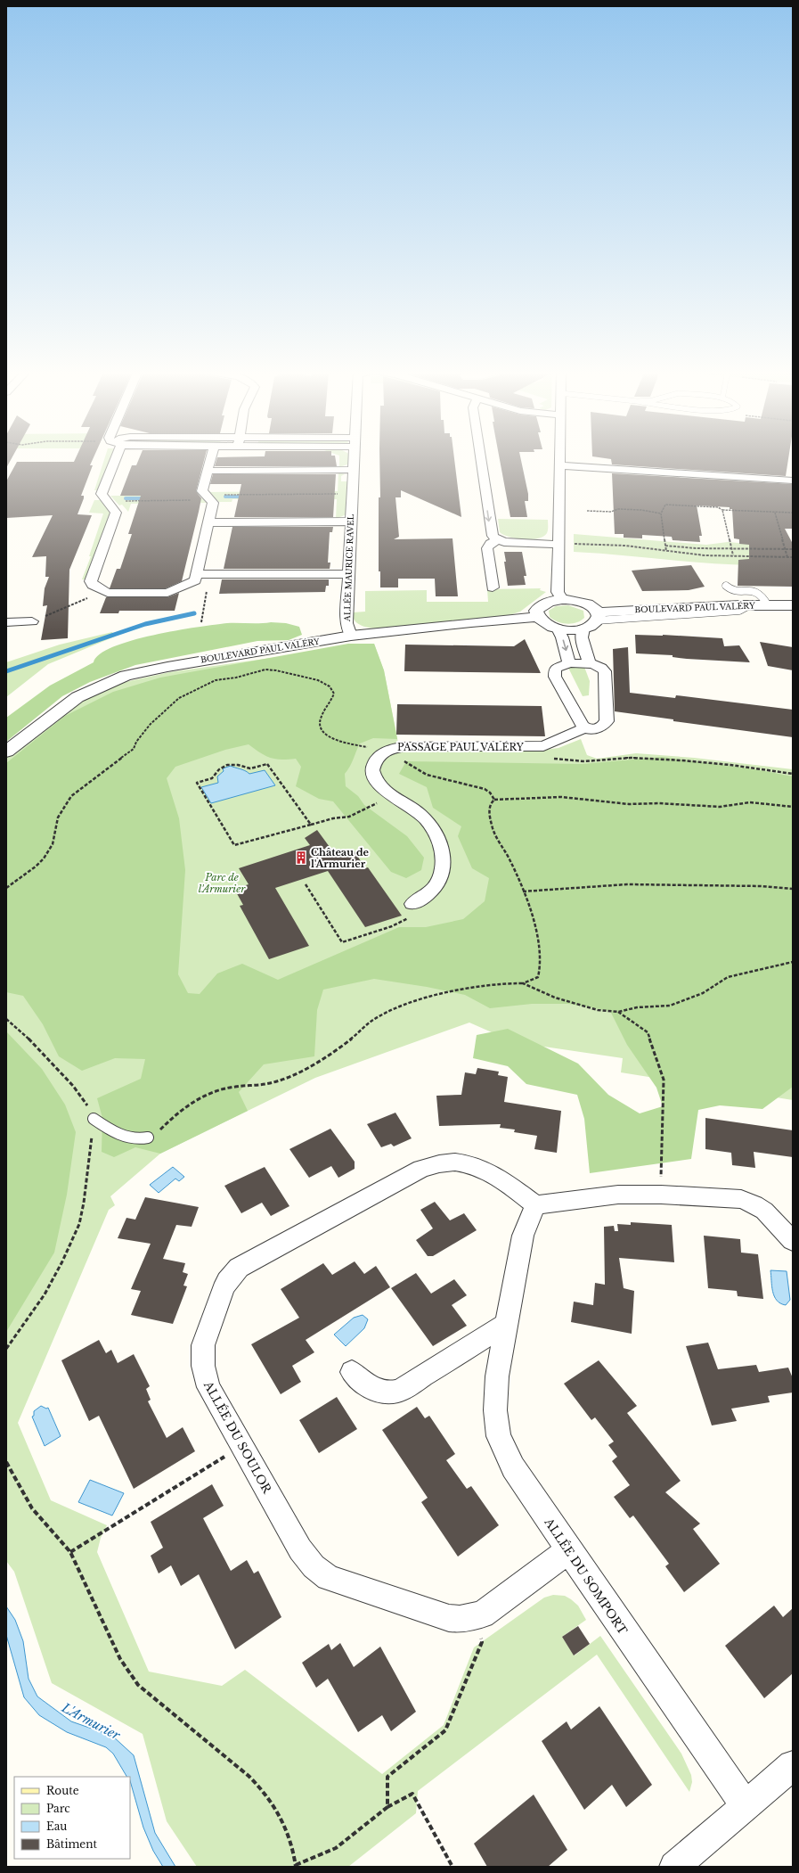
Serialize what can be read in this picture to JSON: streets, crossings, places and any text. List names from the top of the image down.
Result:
{
  "streets": {
    "street": [
      "ALLÉE MAURICE RAVEL",
      "BOULEVARD PAUL VALÉRY",
      "PASSAGE PAUL VALÉRY",
      "ALLÉE DU SOULOR",
      "ALLÉE DU SOMPORT"
    ]
  },
  "crossings": [
    ["ALLÉE MAURICE RAVEL", "BOULEVARD PAUL VALÉRY"],
    ["ALLÉE DU SOULOR", "ALLÉE DU SOMPORT"]
  ],
  "water": ["L'Armurier"],
  "parks": ["Parc de l'Armurier"],
  "places": {
    "building": ["Château de l'Armurier"]
  },
  "legend": [
    "Route",
    "Parc",
    "Eau",
    "Bâtiment"
  ]
}
